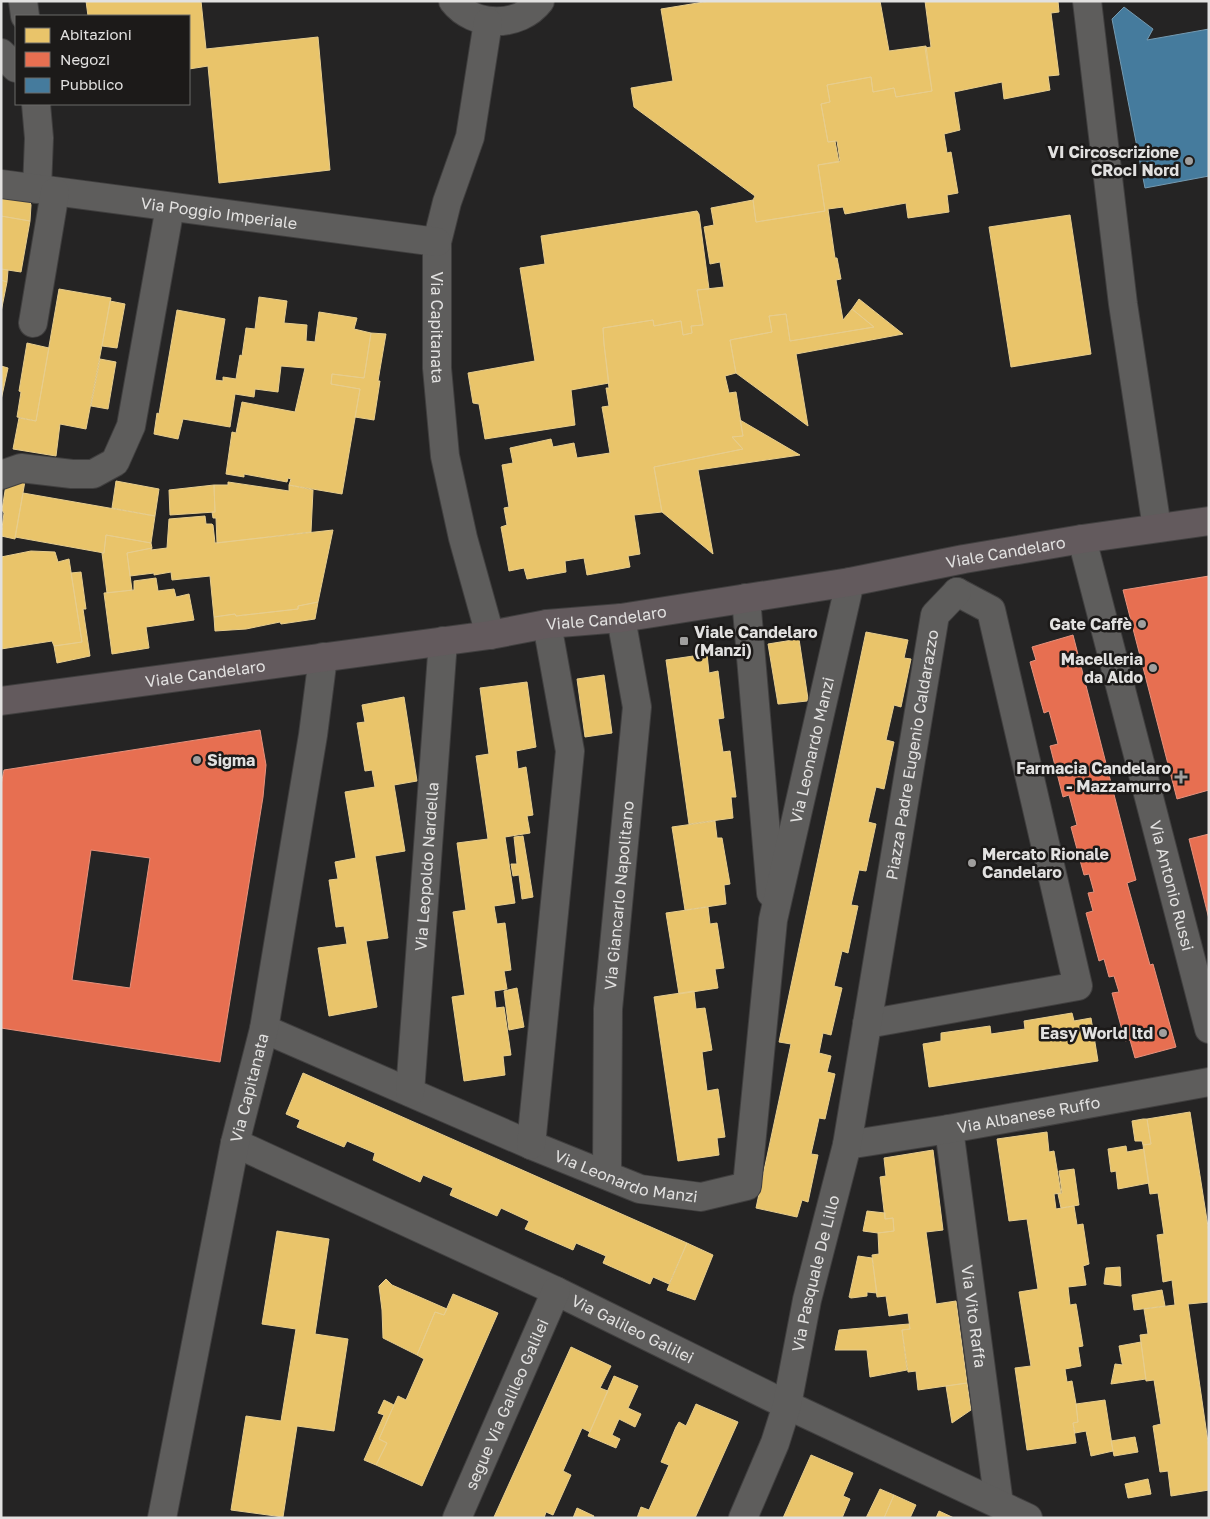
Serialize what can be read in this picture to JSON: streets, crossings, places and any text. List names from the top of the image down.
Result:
{
  "streets": {
    "main road": ["Viale Candelaro"],
    "street": [
      "Via Poggio Imperiale",
      "Via Capitanata",
      "Via Leonardo Manzi",
      "Piazza Padre Eugenio Caldarazzo",
      "Via Leopoldo Nardella",
      "Via Antonio Russi",
      "Via Giancarlo Napolitano",
      "Via Albanese Ruffo",
      "Via Pasquale De Lillo",
      "Via Vito Raffa",
      "Via Galileo Galilei",
      "segue Via Galileo Galilei"
    ]
  },
  "crossings": [
    ["Via Poggio Imperiale", "Via Capitanata"],
    ["Via Capitanata", "Viale Candelaro"],
    ["Via Capitanata", "Via Leonardo Manzi"],
    ["Via Capitanata", "Via Galileo Galilei"],
    ["Viale Candelaro", "Via Leonardo Manzi"],
    ["Viale Candelaro", "Via Leopoldo Nardella"],
    ["Viale Candelaro", "Via Antonio Russi"],
    ["Viale Candelaro", "Via Giancarlo Napolitano"],
    ["Via Leonardo Manzi", "Via Leopoldo Nardella"],
    ["Via Leonardo Manzi", "Via Giancarlo Napolitano"],
    ["Piazza Padre Eugenio Caldarazzo", "Via Pasquale De Lillo"],
    ["Via Albanese Ruffo", "Via Pasquale De Lillo"],
    ["Via Albanese Ruffo", "Via Vito Raffa"],
    ["Via Pasquale De Lillo", "Via Galileo Galilei"],
    ["Via Vito Raffa", "Via Galileo Galilei"],
    ["Via Galileo Galilei", "segue Via Galileo Galilei"]
  ],
  "places": {
    "other": [
      "VI Circoscrizione CRocI Nord",
      "Gate Caffè",
      "Macelleria da Aldo",
      "Sigma",
      "Mercato Rionale Candelaro",
      "Easy World ltd"
    ],
    "transit": ["Viale Candelaro (Manzi)"],
    "health": ["Farmacia Candelaro - Mazzamurro"]
  },
  "legend": ["Abitazioni", "Negozi", "Pubblico"]
}
